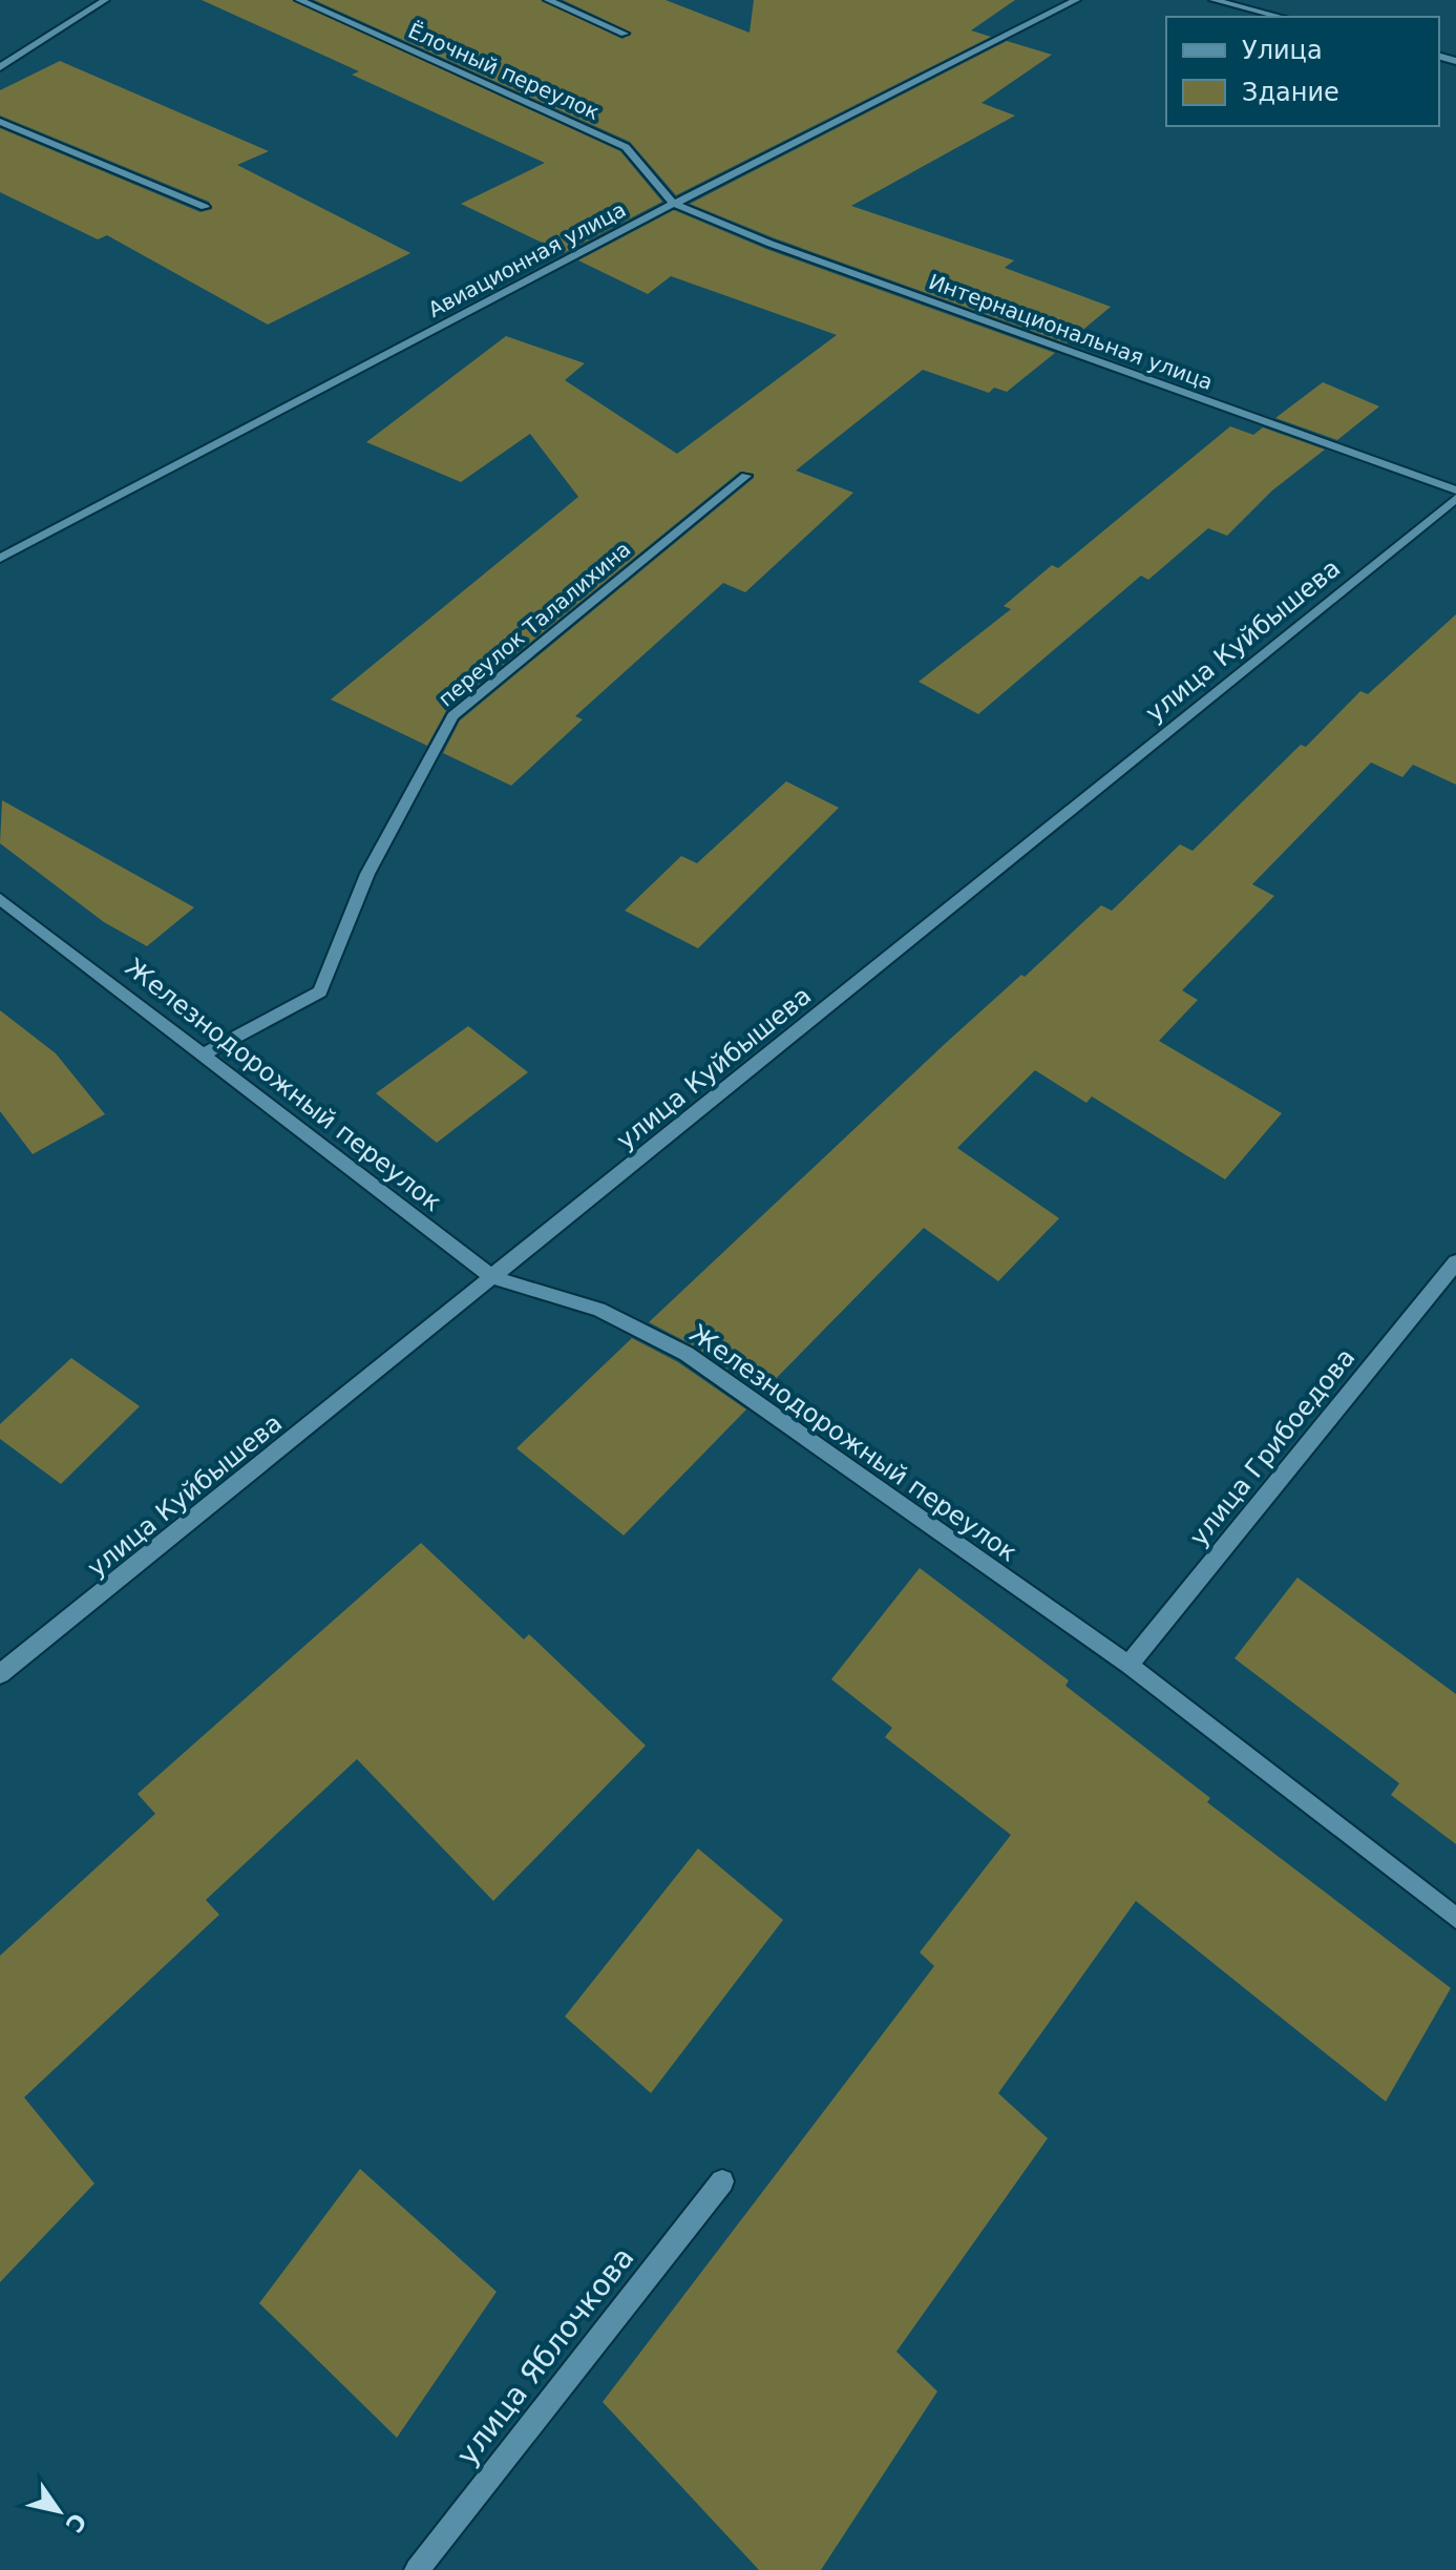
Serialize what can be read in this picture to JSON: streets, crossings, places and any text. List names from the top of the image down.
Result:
{
  "streets": {
    "street": [
      "Ёлочный переулок",
      "Авиационная улица",
      "Интернациональная улица",
      "переулок Талалихина",
      "улица Куйбышева",
      "Железнодорожный переулок",
      "улица Грибоедова",
      "улица Яблочкова"
    ]
  },
  "crossings": [
    ["Ёлочный переулок", "Авиационная улица"],
    ["Ёлочный переулок", "Интернациональная улица"],
    ["Авиационная улица", "Интернациональная улица"],
    ["переулок Талалихина", "Железнодорожный переулок"],
    ["улица Куйбышева", "Железнодорожный переулок"],
    ["Железнодорожный переулок", "улица Грибоедова"]
  ],
  "legend": ["Улица", "Здание"],
  "north": "bottom right"
}
